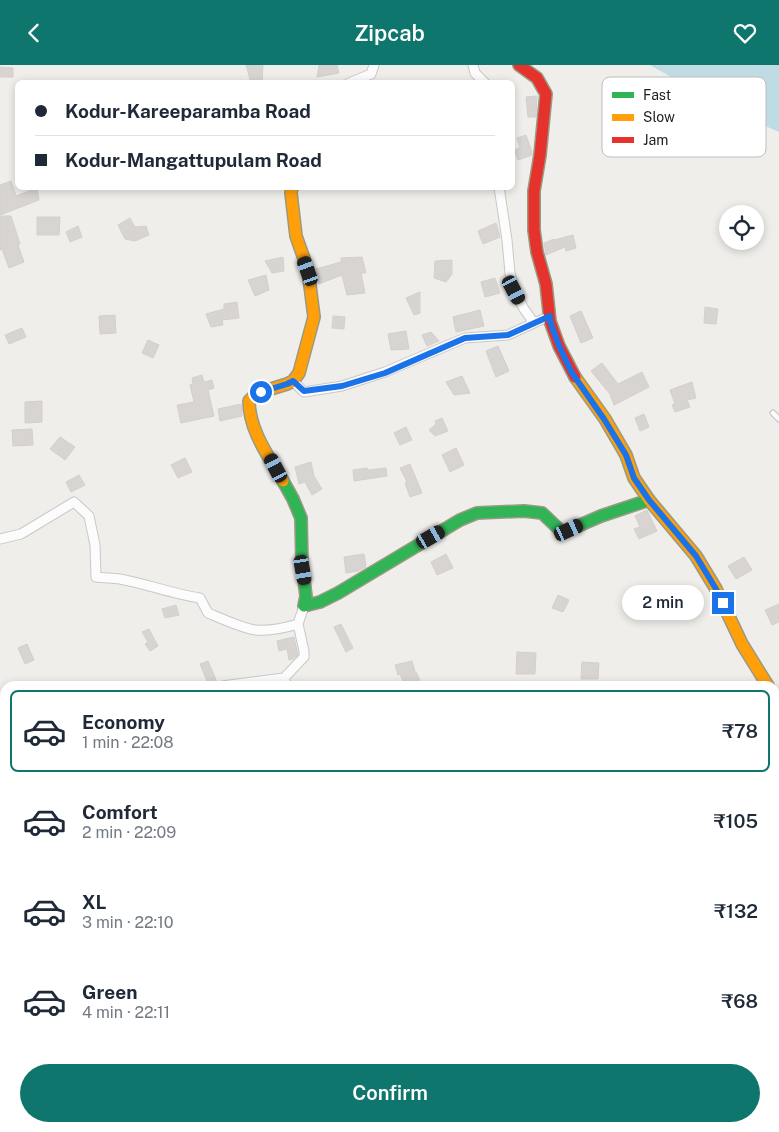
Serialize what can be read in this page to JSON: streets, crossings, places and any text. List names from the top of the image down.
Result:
{
  "legend": ["Fast", "Slow", "Jam"],
  "page": {
    "header": "Zipcab",
    "banner": ["Kodur-Kareeparamba Road", "Kodur-Mangattupulam Road"],
    "bubble": "2 min",
    "list": [
      {
        "name": "Economy",
        "note": "1 min · 22:08",
        "value": "₹78"
      },
      {
        "name": "Comfort",
        "note": "2 min · 22:09",
        "value": "₹105"
      },
      {
        "name": "XL",
        "note": "3 min · 22:10",
        "value": "₹132"
      },
      {
        "name": "Green",
        "note": "4 min · 22:11",
        "value": "₹68"
      }
    ],
    "buttons": "Confirm"
  }
}
